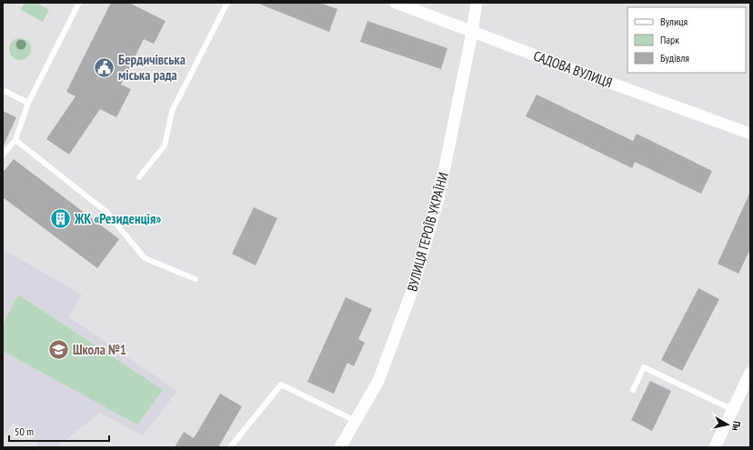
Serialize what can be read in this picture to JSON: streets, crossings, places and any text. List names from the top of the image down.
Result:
{
  "streets": {
    "street": ["САДОВА ВУЛИЦЯ", "ВУЛИЦЯ ГЕРОЇВ УКРАЇНИ"]
  },
  "crossings": [
    ["САДОВА ВУЛИЦЯ", "ВУЛИЦЯ ГЕРОЇВ УКРАЇНИ"]
  ],
  "places": {
    "public building": ["Бердичівська міська рада"],
    "building": ["ЖК «Резиденція»"],
    "school or university": ["Школа №1"]
  },
  "legend": ["Вулиця", "Парк", "Будівля"],
  "scale_bar": "50 m",
  "north": "right"
}
